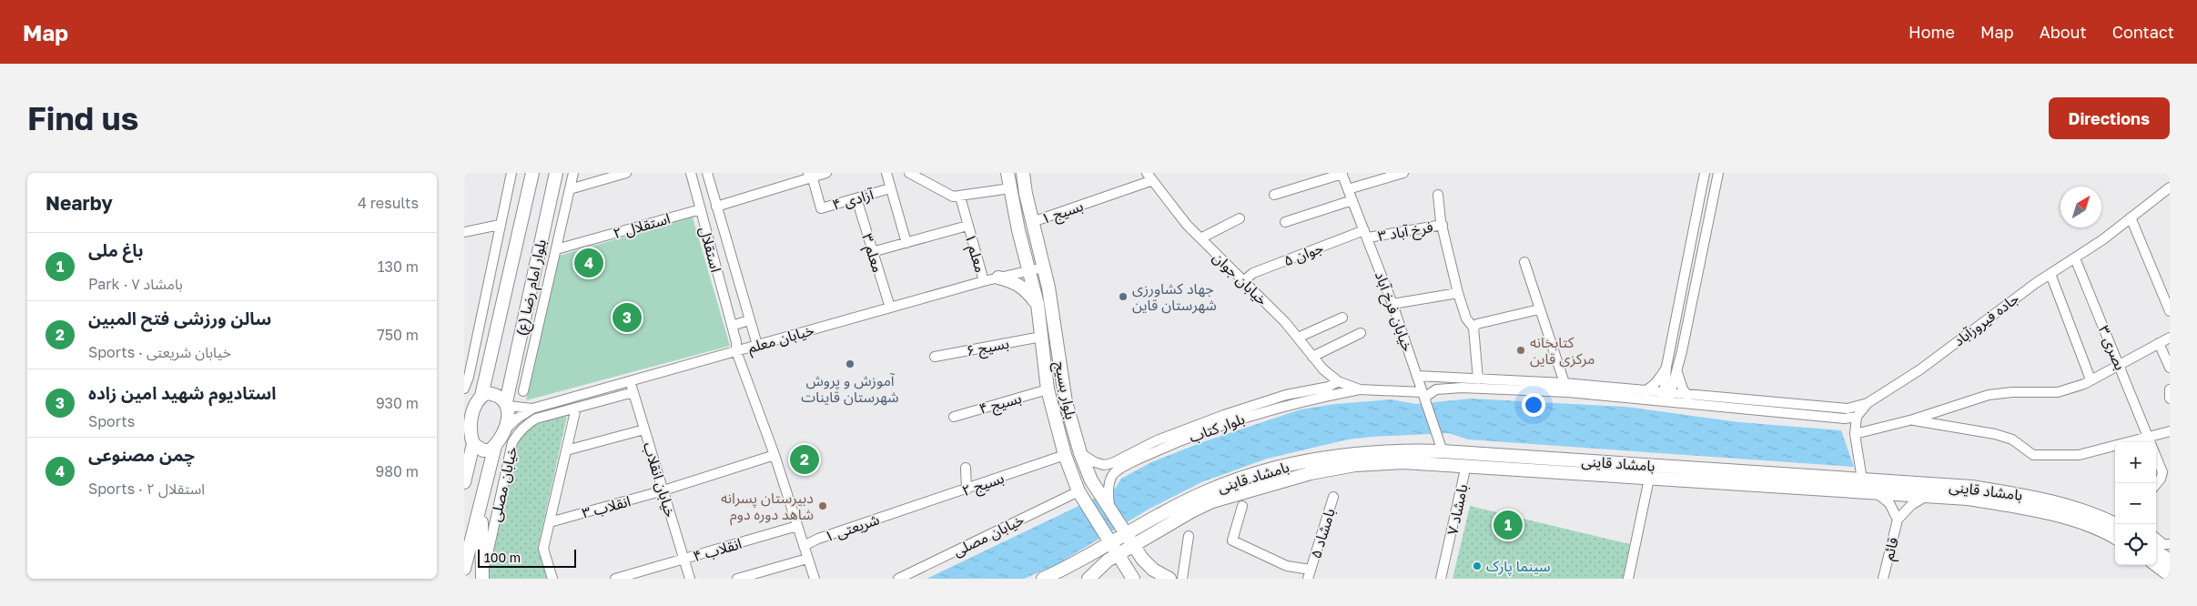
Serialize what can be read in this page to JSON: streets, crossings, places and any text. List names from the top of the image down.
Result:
{
  "streets": {
    "main road": ["بلوار امام رضا (ع)", "بلوار بسیج", "بامشاد قاینی"],
    "street": [
      "آزادی ۴",
      "بسیج ۱",
      "استقلال ۲",
      "فرخ آباد ۳",
      "استقلال",
      "معلم ۳",
      "معلم ۱",
      "جوان ۵",
      "خیابان جوان",
      "خیابان فرخ آباد",
      "جاده فیروزآباد",
      "خیابان معلم",
      "بسیج ۶",
      "بصری ۳",
      "بسیج ۴",
      "بلوار کتاب",
      "خیابان انقلاب",
      "خیابان مصلی",
      "بسیج ۲",
      "انقلاب ۳",
      "بامشاد ۷",
      "شریعتی ۱",
      "بامشاد ۵",
      "قائم",
      "انقلاب ۴"
    ]
  },
  "crossings": [
    ["آزادی ۴", "معلم ۳"],
    ["بسیج ۱", "خیابان جوان"],
    ["بسیج ۱", "بلوار بسیج"],
    ["استقلال ۲", "استقلال"],
    ["فرخ آباد ۳", "جوان ۵"],
    ["فرخ آباد ۳", "خیابان فرخ آباد"],
    ["استقلال", "خیابان معلم"],
    ["استقلال", "انقلاب ۳"],
    ["استقلال", "شریعتی ۱"],
    ["استقلال", "انقلاب ۴"],
    ["معلم ۳", "خیابان معلم"],
    ["معلم ۱", "خیابان معلم"],
    ["جوان ۵", "خیابان جوان"],
    ["جوان ۵", "خیابان فرخ آباد"],
    ["خیابان جوان", "بلوار کتاب"],
    ["خیابان فرخ آباد", "بامشاد قاینی"],
    ["جاده فیروزآباد", "بصری ۳"],
    ["خیابان معلم", "بلوار بسیج"],
    ["خیابان معلم", "خیابان انقلاب"],
    ["بسیج ۶", "بلوار بسیج"],
    ["بلوار بسیج", "بسیج ۴"],
    ["بلوار بسیج", "بلوار کتاب"],
    ["بلوار بسیج", "بامشاد قاینی"],
    ["بلوار بسیج", "خیابان مصلی"],
    ["بلوار بسیج", "بسیج ۲"],
    ["بامشاد قاینی", "بامشاد ۷"],
    ["بامشاد قاینی", "قائم"],
    ["خیابان انقلاب", "خیابان مصلی"],
    ["خیابان انقلاب", "انقلاب ۳"],
    ["خیابان انقلاب", "انقلاب ۴"],
    ["بسیج ۲", "شریعتی ۱"]
  ],
  "places": [
    "جهاد کشاورزی شهرستان قاین",
    "کتابخانه مرکزی قاین",
    "آموزش و پروش شهرستان قاینات",
    "دبیرستان پسرانه شاهد دوره دوم",
    "سینما پارک"
  ],
  "scale_bar": "100 m",
  "north": "top right",
  "page": {
    "header": "Map",
    "nav": [
      "Home",
      "Map",
      "About",
      "Contact"
    ],
    "buttons": "Directions",
    "title": "Find us",
    "heading": ["Nearby", "4 results"],
    "list": [
      {
        "mark": "1",
        "name": "باغ ملی",
        "note": "Park · بامشاد ۷",
        "value": "130 m"
      },
      {
        "mark": "2",
        "name": "سالن ورزشی فتح المبین",
        "note": "Sports · خیابان شریعتی",
        "value": "750 m"
      },
      {
        "mark": "3",
        "name": "استادیوم شهید امین زاده",
        "note": "Sports",
        "value": "930 m"
      },
      {
        "mark": "4",
        "name": "چمن مصنوعی",
        "note": "Sports · استقلال ۲",
        "value": "980 m"
      }
    ],
    "pins": [
      "4",
      "3",
      "2",
      "1"
    ],
    "map_buttons": ["+", "−"],
    "scale": "100 m"
  }
}
